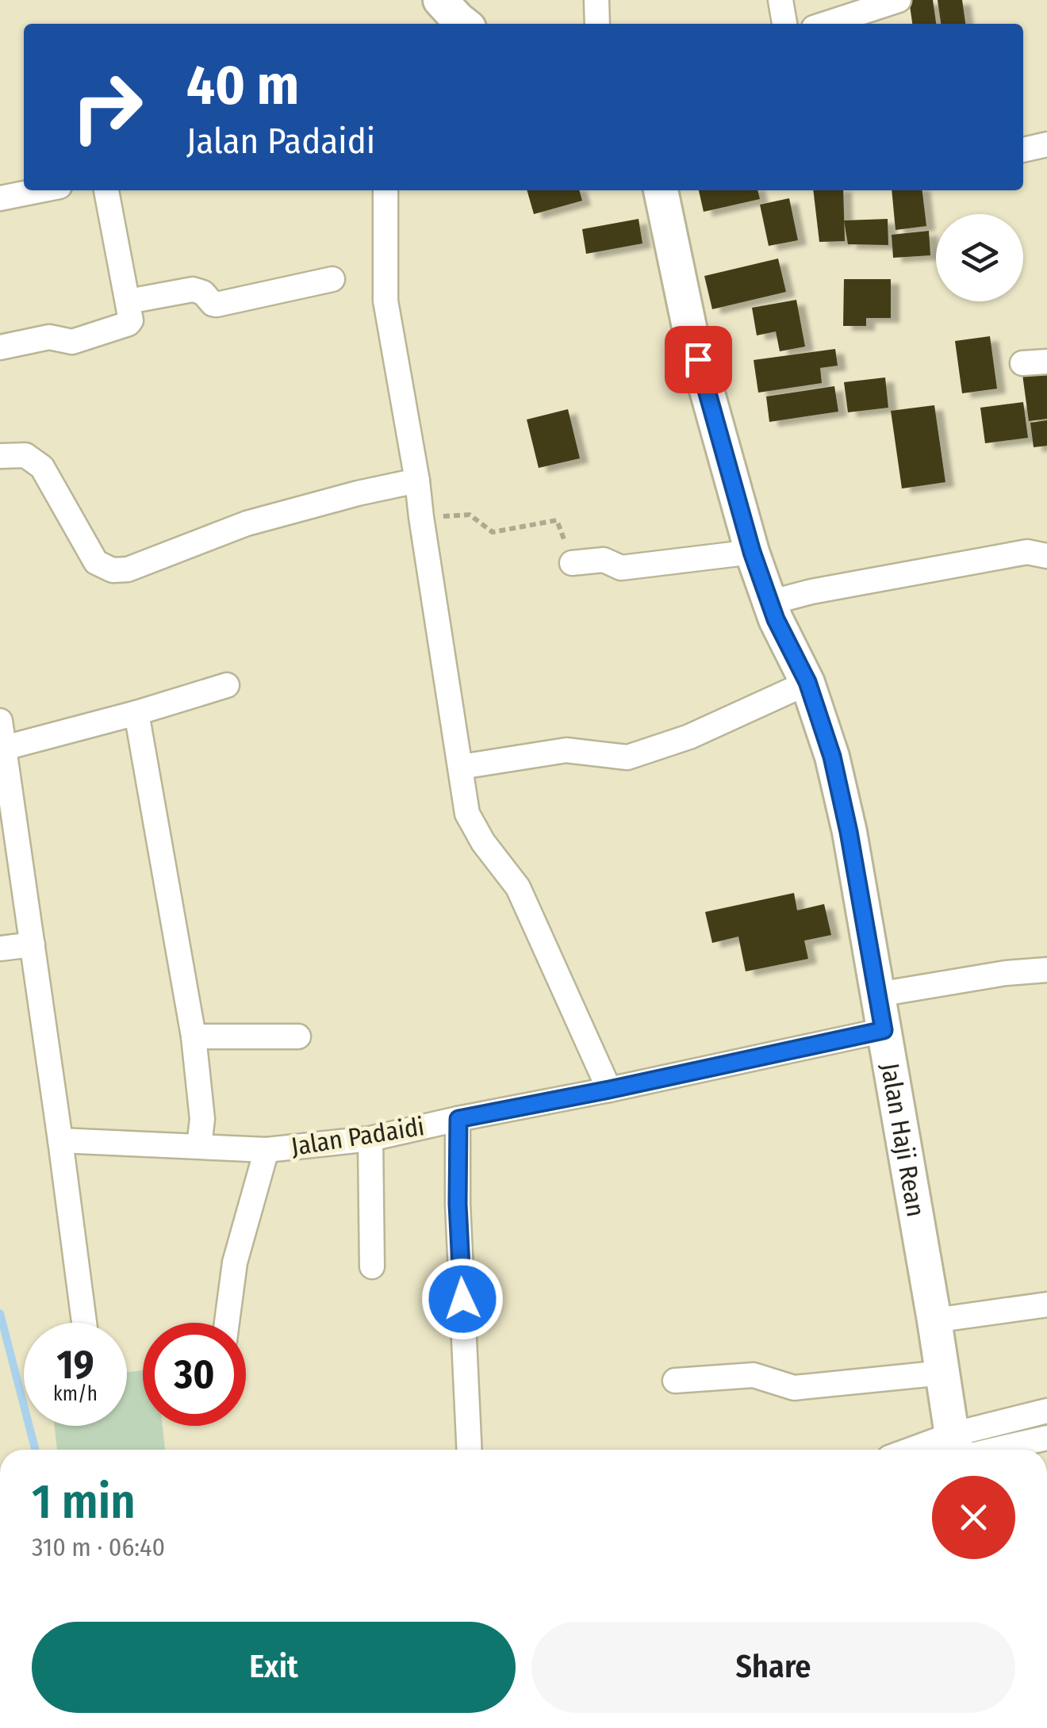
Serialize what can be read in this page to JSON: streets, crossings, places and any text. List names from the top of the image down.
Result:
{
  "streets": {
    "street": ["Jalan Padaidi", "Jalan Haji Rean"]
  },
  "crossings": [
    ["Jalan Padaidi", "Jalan Haji Rean"]
  ],
  "page": {
    "turn": ["40 m", "Jalan Padaidi"],
    "speed": "19 km/h",
    "limit": "30",
    "heading": ["1 min", "310 m · 06:40"],
    "buttons": ["Exit", "Share"]
  }
}
